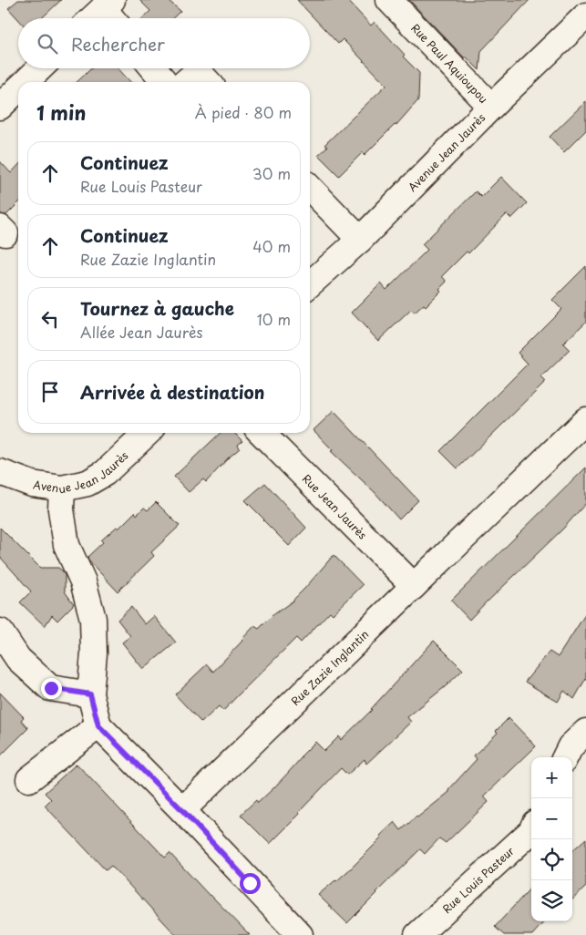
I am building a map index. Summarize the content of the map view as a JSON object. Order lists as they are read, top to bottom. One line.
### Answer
{"streets":{"street":["Rue Paul Aquioupou","Avenue Jean Jaurès","Rue Jean Jaurès","Rue Zazie Inglantin","Rue Louis Pasteur"]},"crossings":[["Rue Paul Aquioupou","Avenue Jean Jaurès"],["Rue Jean Jaurès","Rue Zazie Inglantin"]],"page":{"search":"Rechercher","heading":["1 min","À pied · 80 m"],"list":[["Continuez","Rue Louis Pasteur","30 m"],["Continuez","Rue Zazie Inglantin","40 m"],["Tournez à gauche","Allée Jean Jaurès","10 m"],"Arrivée à destination"],"map_buttons":["+","−"]}}
